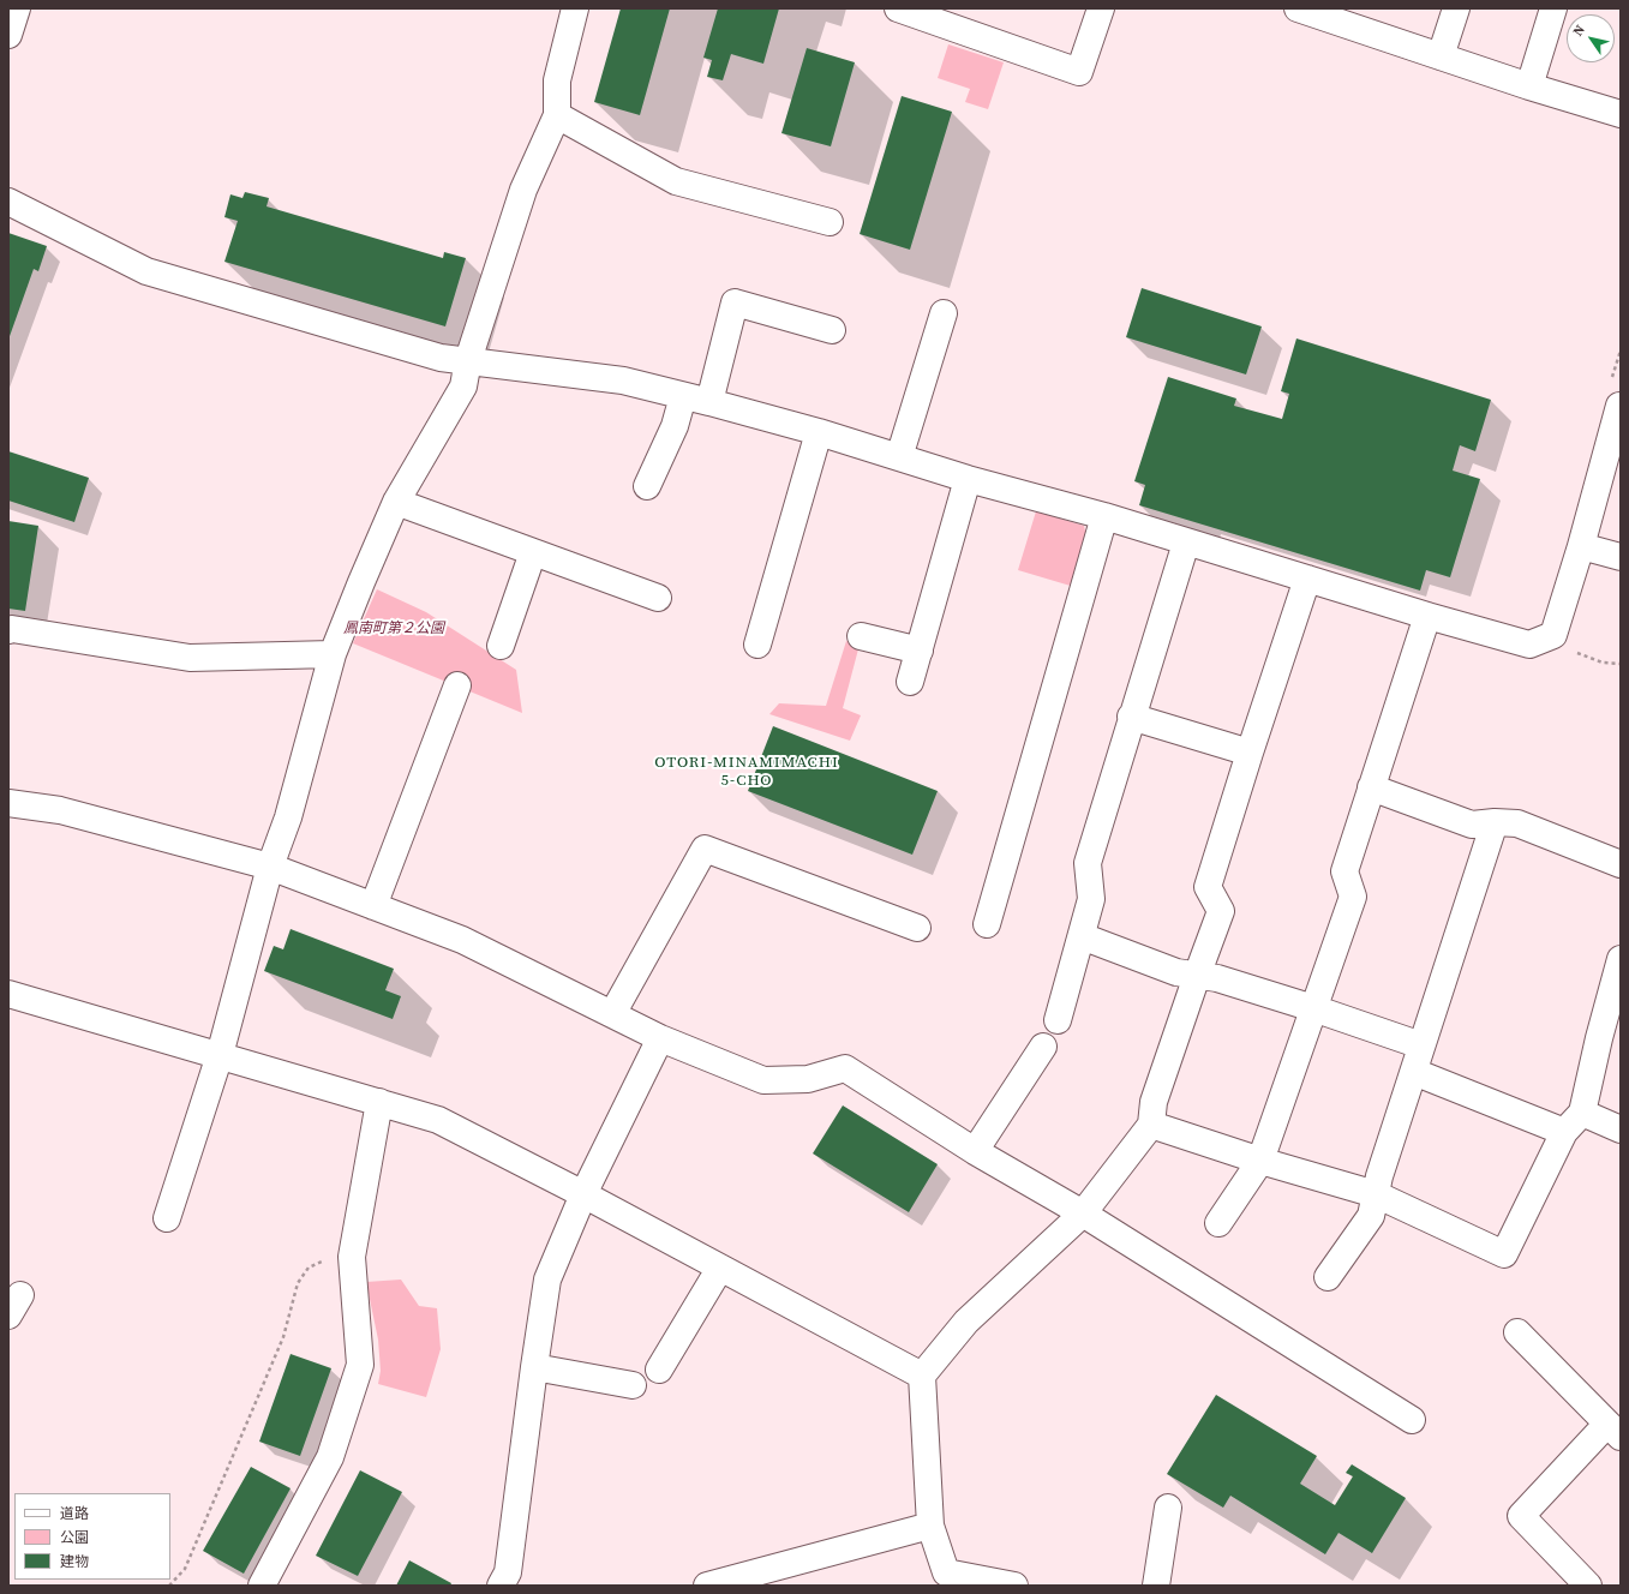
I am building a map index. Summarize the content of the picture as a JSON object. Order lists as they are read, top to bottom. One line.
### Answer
{"districts":["OTORI-MINAMIMACHI 5-CHO"],"parks":["鳳南町第２公園"],"legend":["道路","公園","建物"],"north":"top left"}
